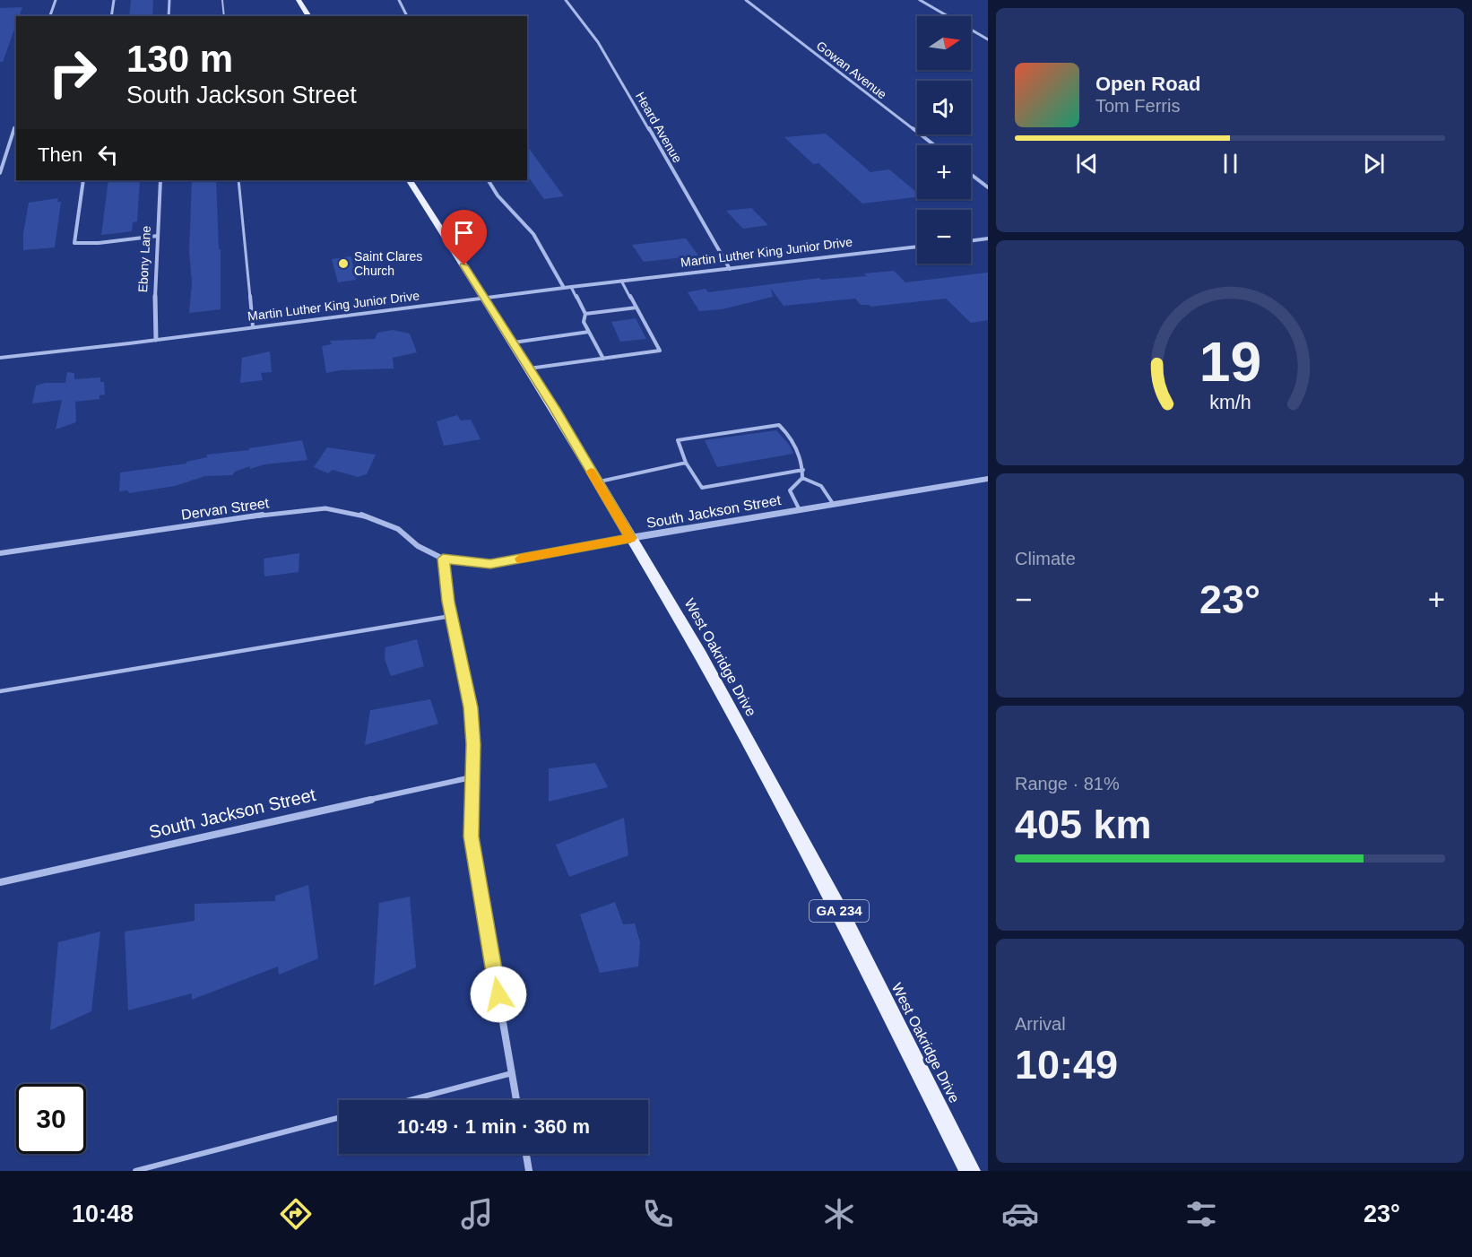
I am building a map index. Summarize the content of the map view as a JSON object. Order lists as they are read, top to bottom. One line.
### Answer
{"streets":{"main road":["West Oakridge Drive","GA 234"],"street":["Gowan Avenue","Heard Avenue","Martin Luther King Junior Drive","Ebony Lane","Dervan Street","South Jackson Street"]},"crossings":[["Heard Avenue","Martin Luther King Junior Drive"],["Martin Luther King Junior Drive","Ebony Lane"],["Martin Luther King Junior Drive","West Oakridge Drive"],["Dervan Street","South Jackson Street"],["South Jackson Street","West Oakridge Drive"]],"places":["Saint Clares Church"],"north":"right","page":{"map_buttons":["+","−"],"turn":["130 m","South Jackson Street"],"song":["Open Road","Tom Ferris"],"then":"Then","tile":["Climate",["Range · 81%","405 km"],["Arrival","10:49"]],"heat":["−","23°","+"],"limit":"30","trip":"10:49 · 1 min · 360 m","tabs":["10:48","23°"],"gauge":["19","km/h"]}}
